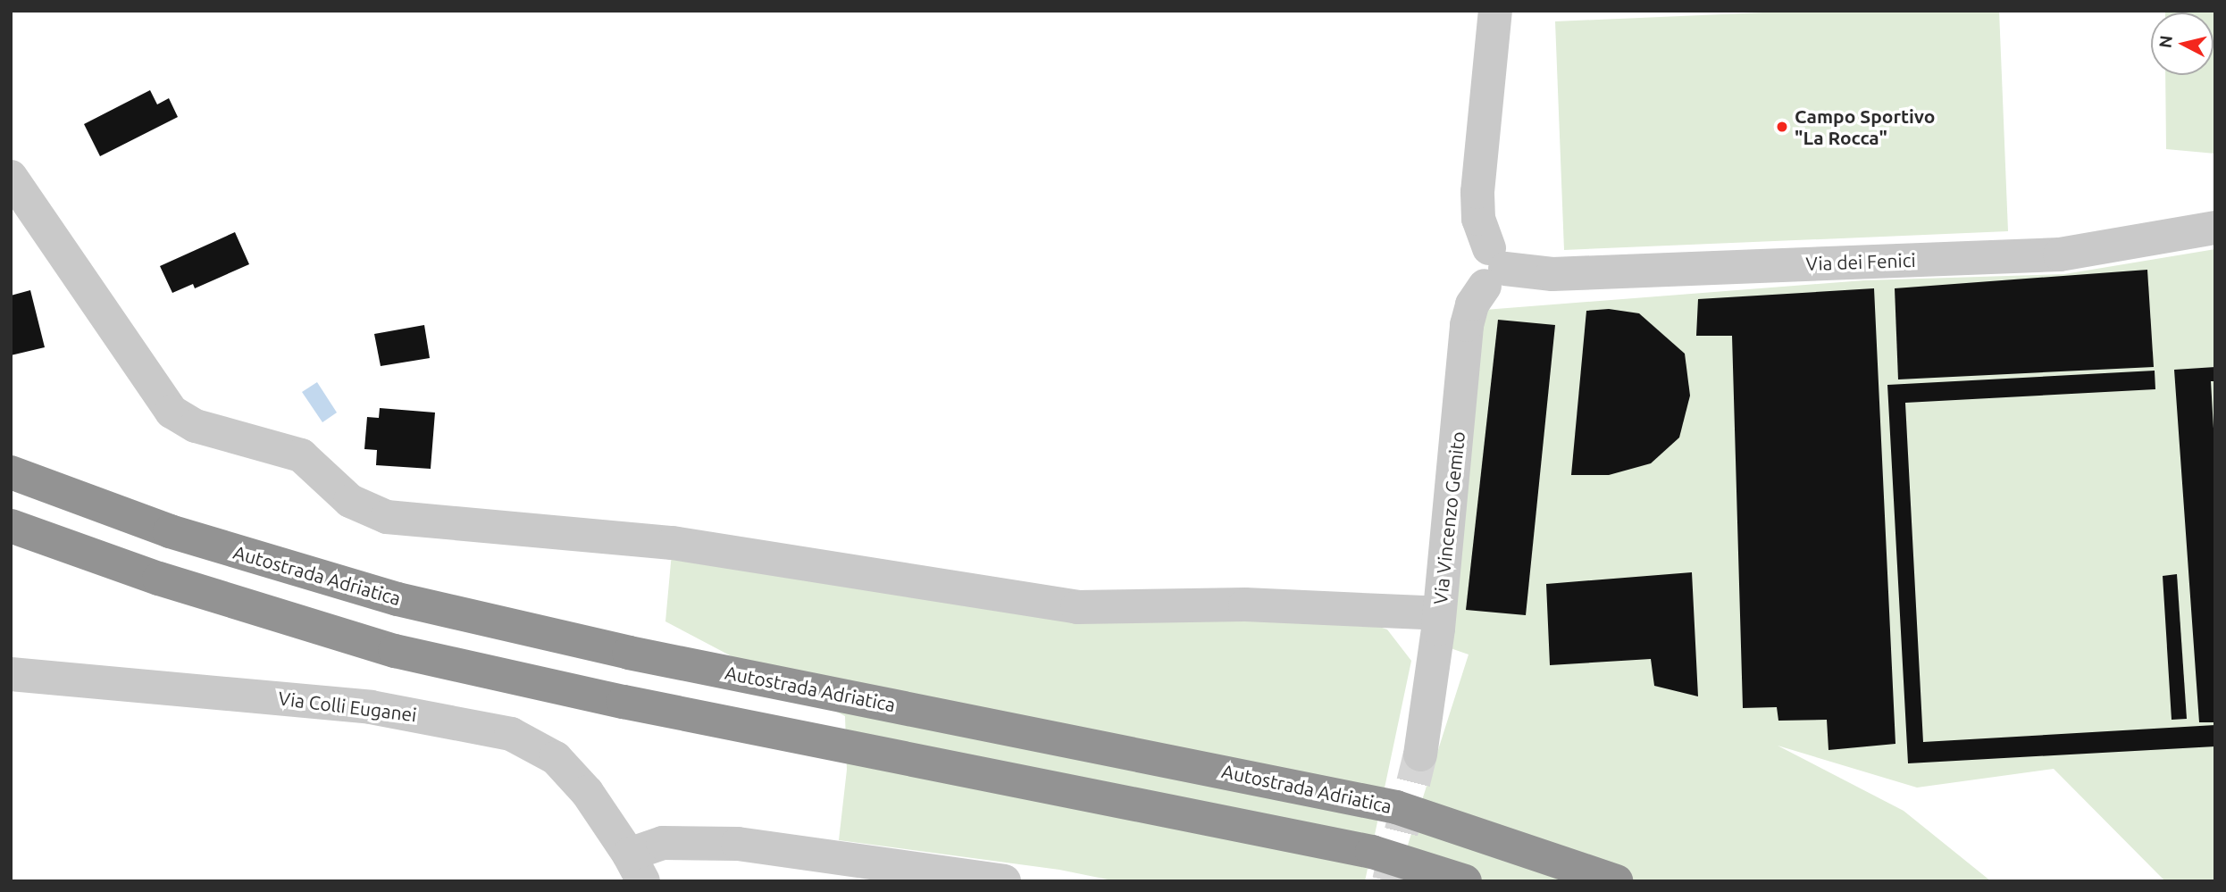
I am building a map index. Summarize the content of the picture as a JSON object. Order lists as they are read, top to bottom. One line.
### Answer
{"streets":{"highway":["Autostrada Adriatica"],"street":["Via dei Fenici","Via Vincenzo Gemito","Via Colli Euganei"]},"crossings":[["Via dei Fenici","Via Vincenzo Gemito"]],"places":["Campo Sportivo \"La Rocca\""],"north":"left"}
